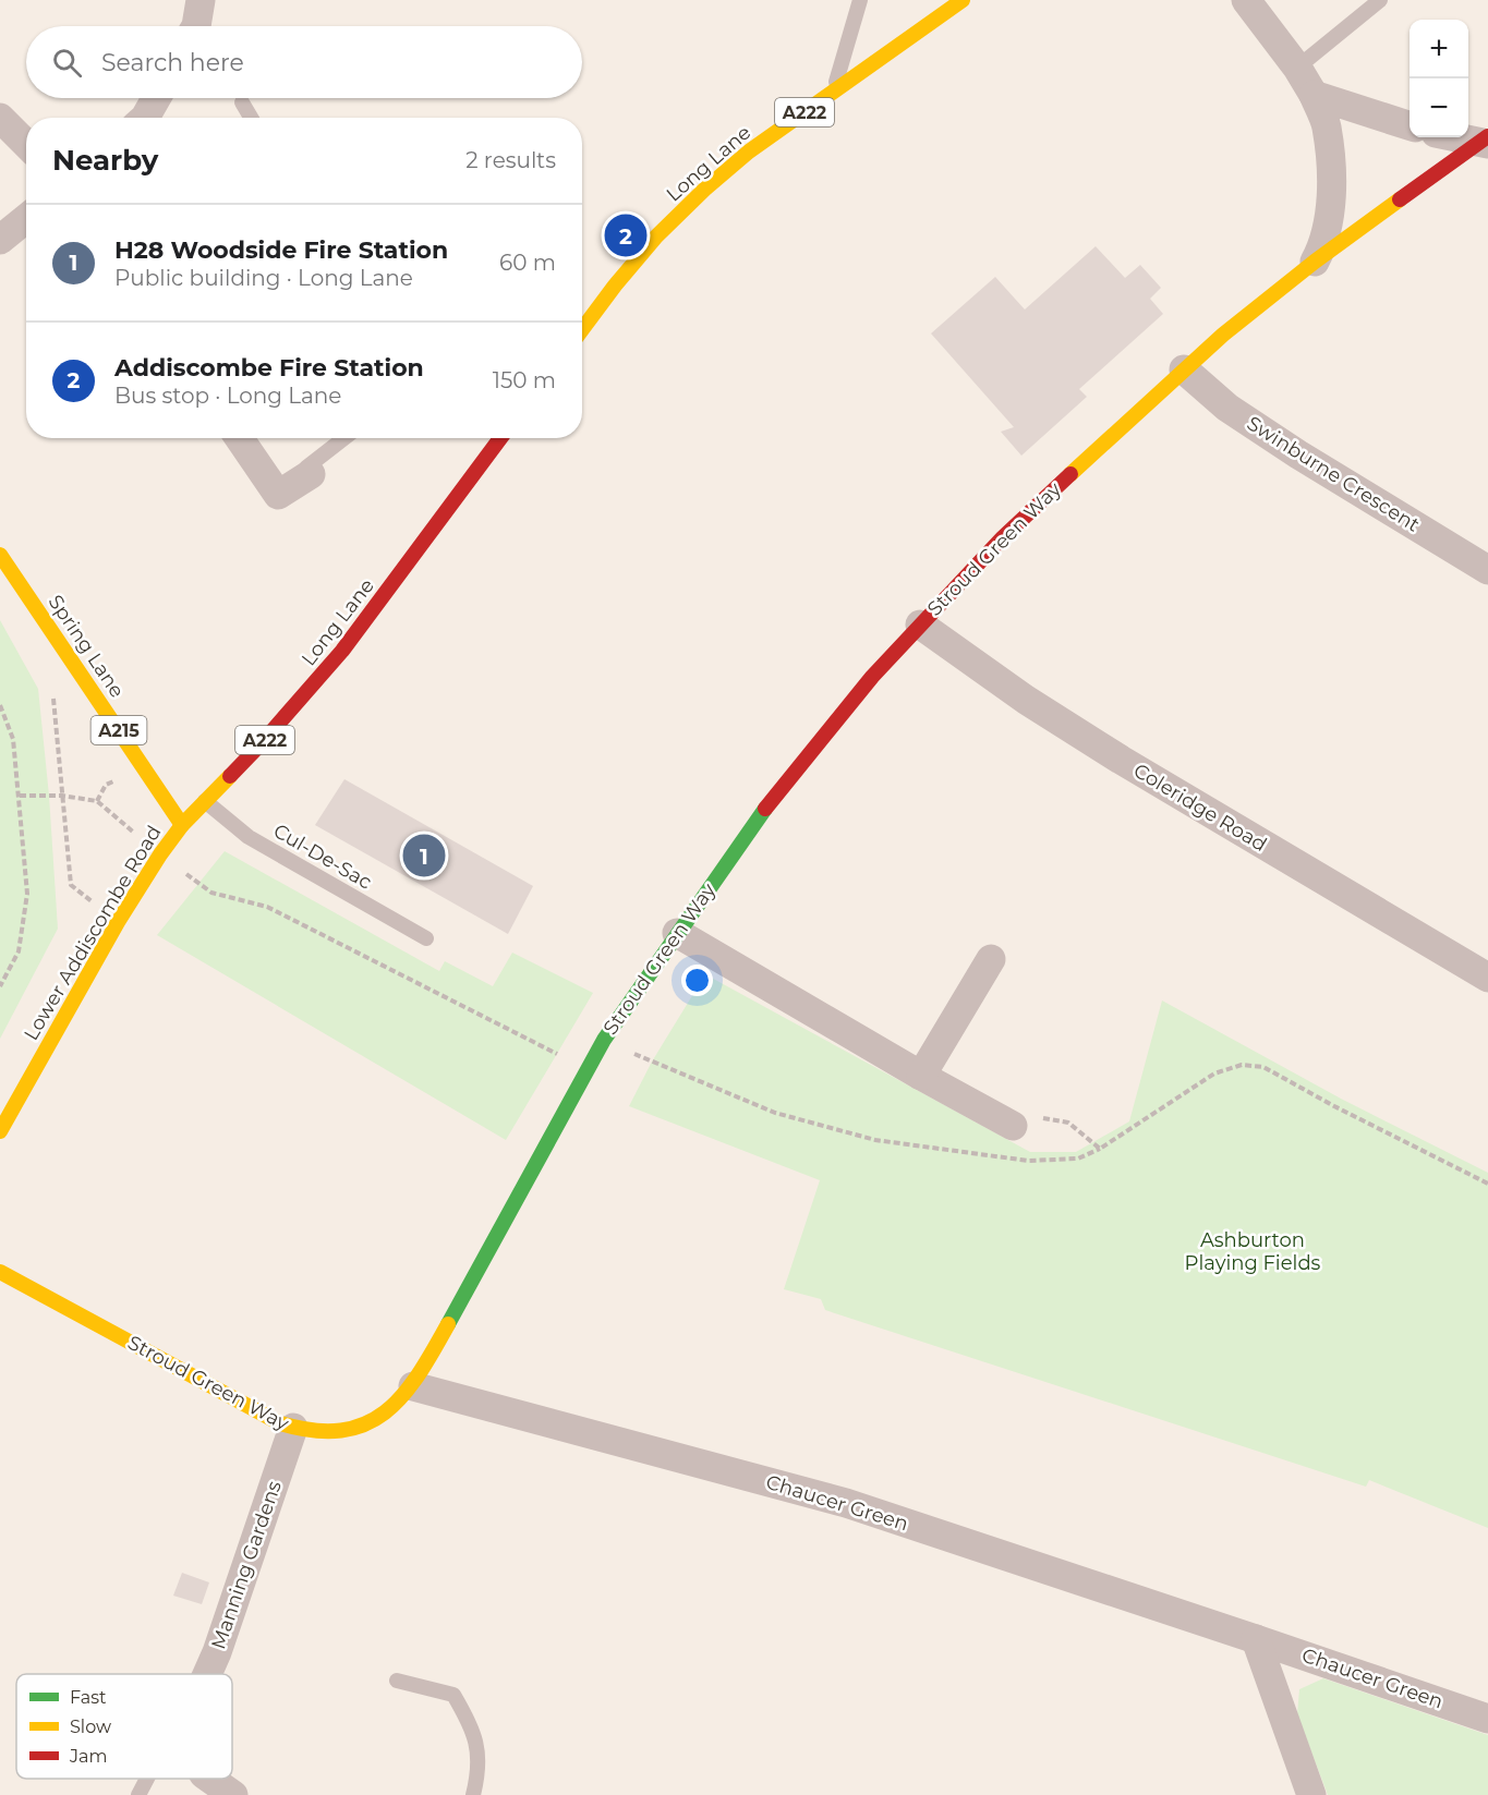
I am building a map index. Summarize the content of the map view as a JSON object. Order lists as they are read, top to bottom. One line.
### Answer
{"streets":{"street":["A222","Long Lane","Swinburne Crescent","Stroud Green Way","Spring Lane","A215","Coleridge Road","Lower Addiscombe Road","Chaucer Green","Manning Gardens"],"lane":["Cul-De-Sac"]},"crossings":[["Long Lane","Spring Lane"],["Long Lane","Cul-De-Sac"],["Long Lane","Lower Addiscombe Road"],["Swinburne Crescent","Stroud Green Way"],["Stroud Green Way","Coleridge Road"],["Stroud Green Way","Chaucer Green"],["Stroud Green Way","Manning Gardens"],["Spring Lane","Lower Addiscombe Road"]],"parks":["Ashburton Playing Fields"],"legend":["Fast","Slow","Jam"],"page":{"map_buttons":["+","−"],"search":"Search here","heading":["Nearby","2 results"],"list":[{"mark":"1","name":"H28 Woodside Fire Station","note":"Public building · Long Lane","value":"60 m"},{"mark":"2","name":"Addiscombe Fire Station","note":"Bus stop · Long Lane","value":"150 m"}],"pins":["2","1"]}}
